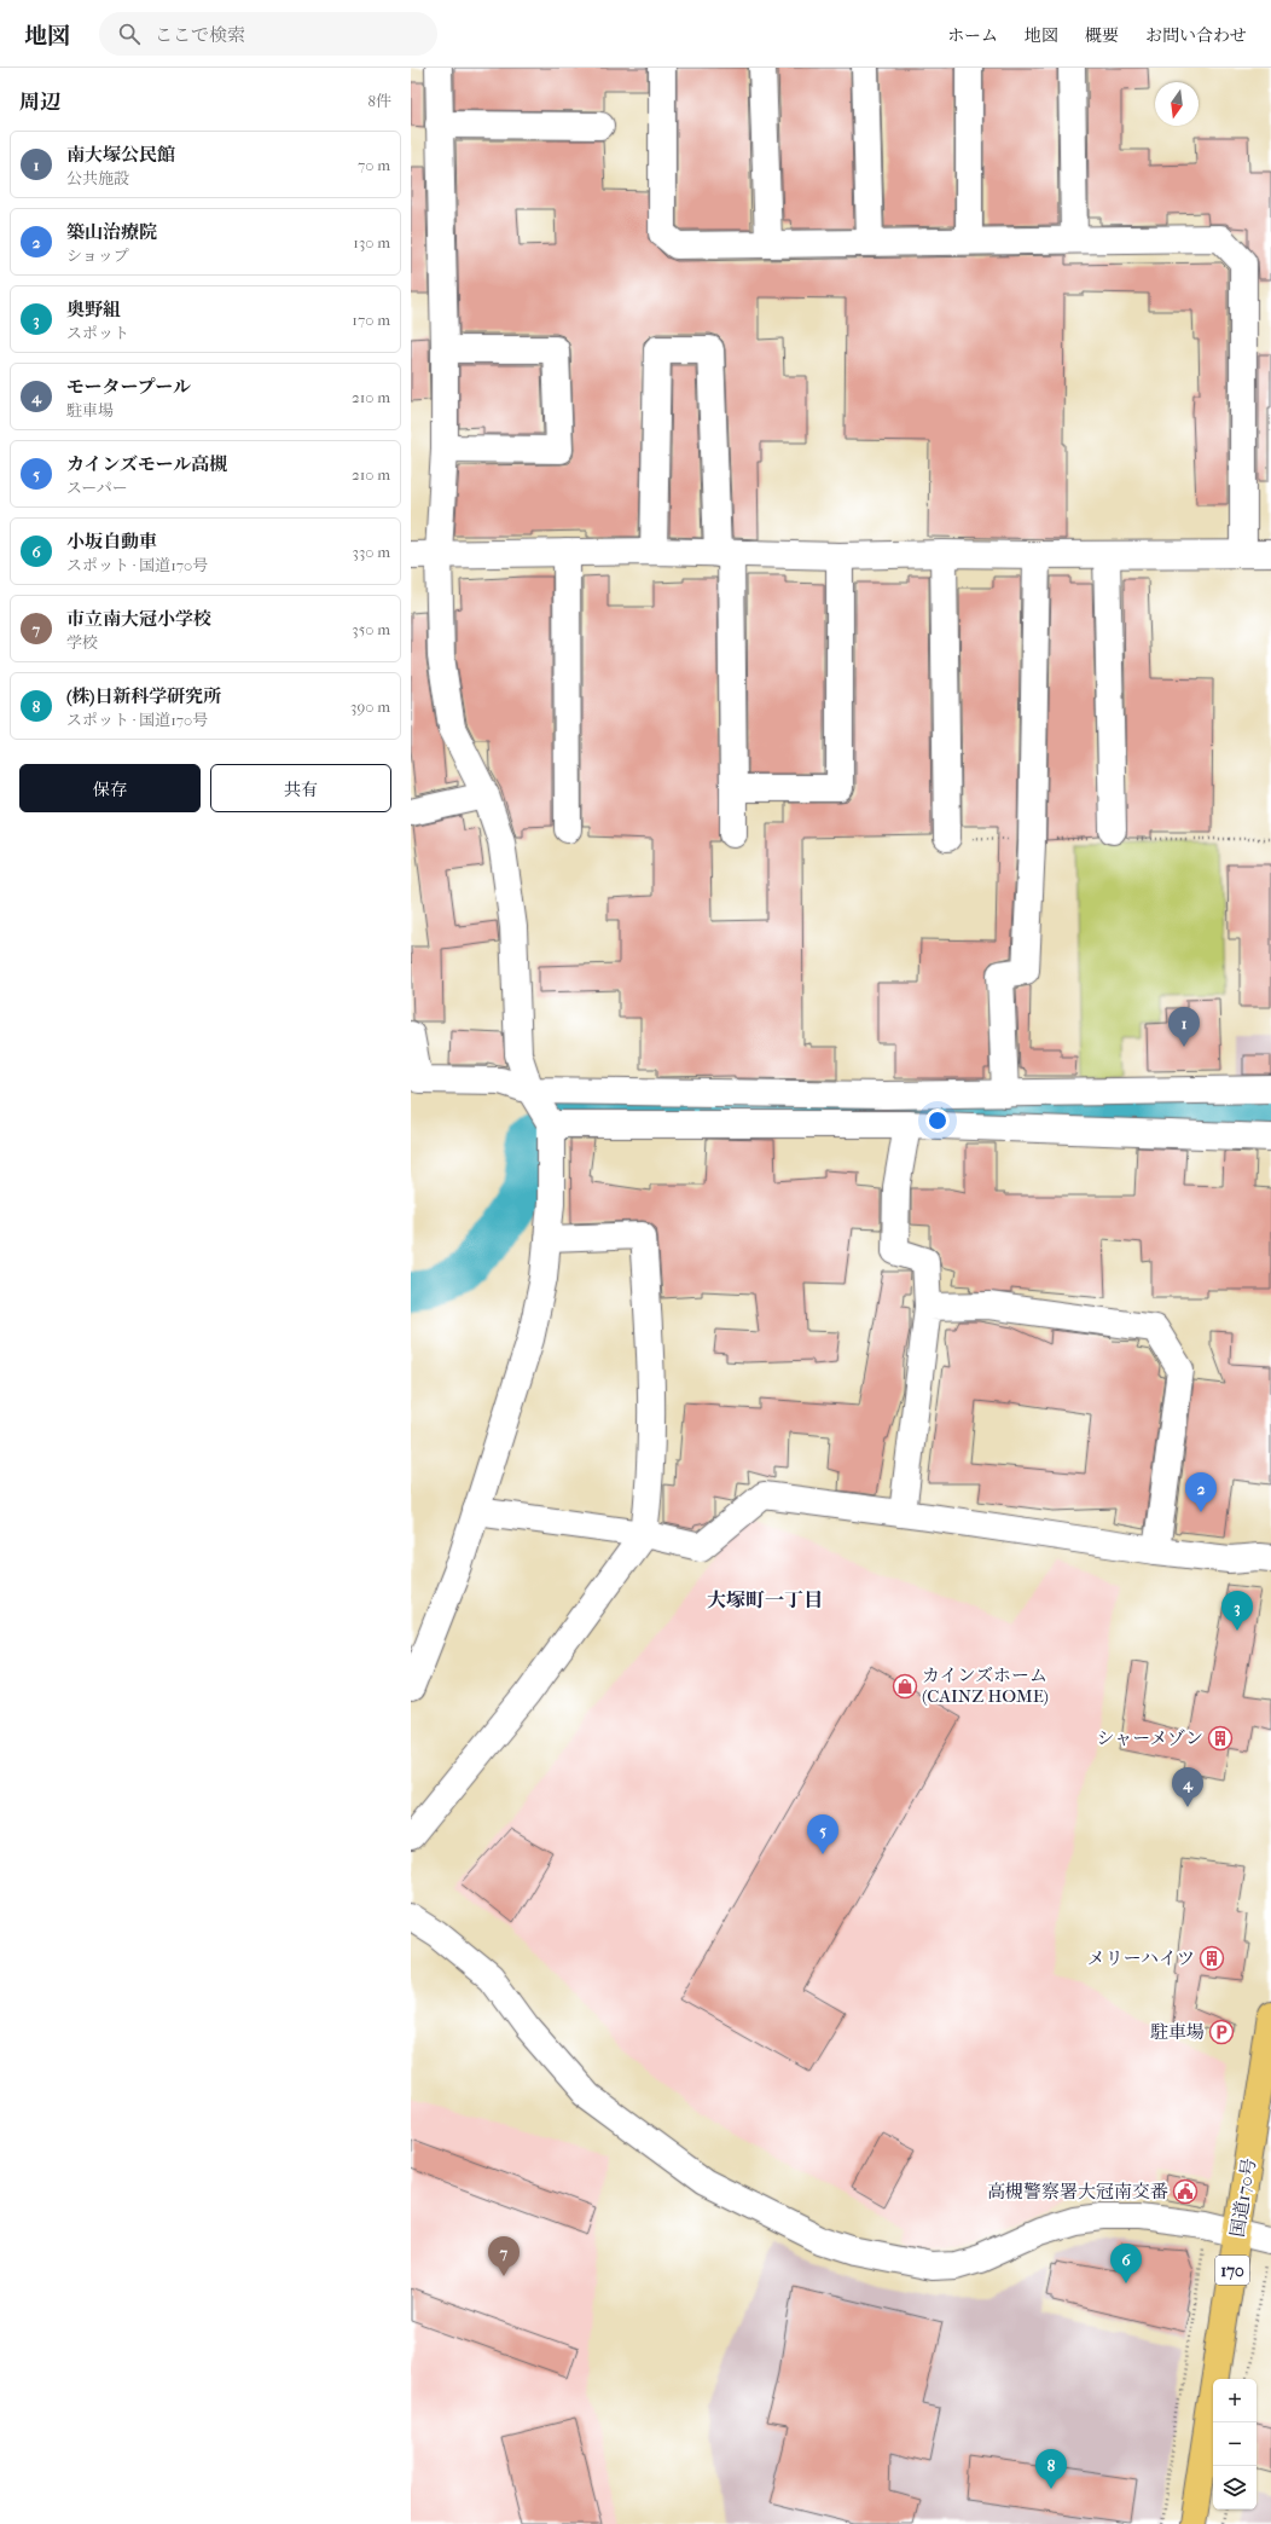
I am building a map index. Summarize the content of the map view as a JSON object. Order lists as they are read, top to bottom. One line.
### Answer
{"streets":{"highway":["国道170号","170"]},"districts":["大塚町一丁目"],"places":{"shop":["カインズホーム (CAINZ HOME)"],"building":["シャーメゾン","メリーハイツ"],"parking":["駐車場"],"public building":["高槻警察署大冠南交番"]},"north":"bottom","page":{"header":"地図","search":"ここで検索","nav":["ホーム","地図","概要","お問い合わせ"],"heading":["周辺","8件"],"list":[{"mark":"1","name":"南大塚公民館","note":"公共施設","value":"70 m"},{"mark":"2","name":"築山治療院","note":"ショップ","value":"130 m"},{"mark":"3","name":"奥野組","note":"スポット","value":"170 m"},{"mark":"4","name":"モータープール","note":"駐車場","value":"210 m"},{"mark":"5","name":"カインズモール高槻","note":"スーパー","value":"210 m"},{"mark":"6","name":"小坂自動車","note":"スポット · 国道170号","value":"330 m"},{"mark":"7","name":"市立南大冠小学校","note":"学校","value":"350 m"},{"mark":"8","name":"(株)日新科学研究所","note":"スポット · 国道170号","value":"390 m"}],"buttons":["保存","共有"],"pins":["1","2","3","4","5","7","6","8"],"map_buttons":["+","−"]}}
